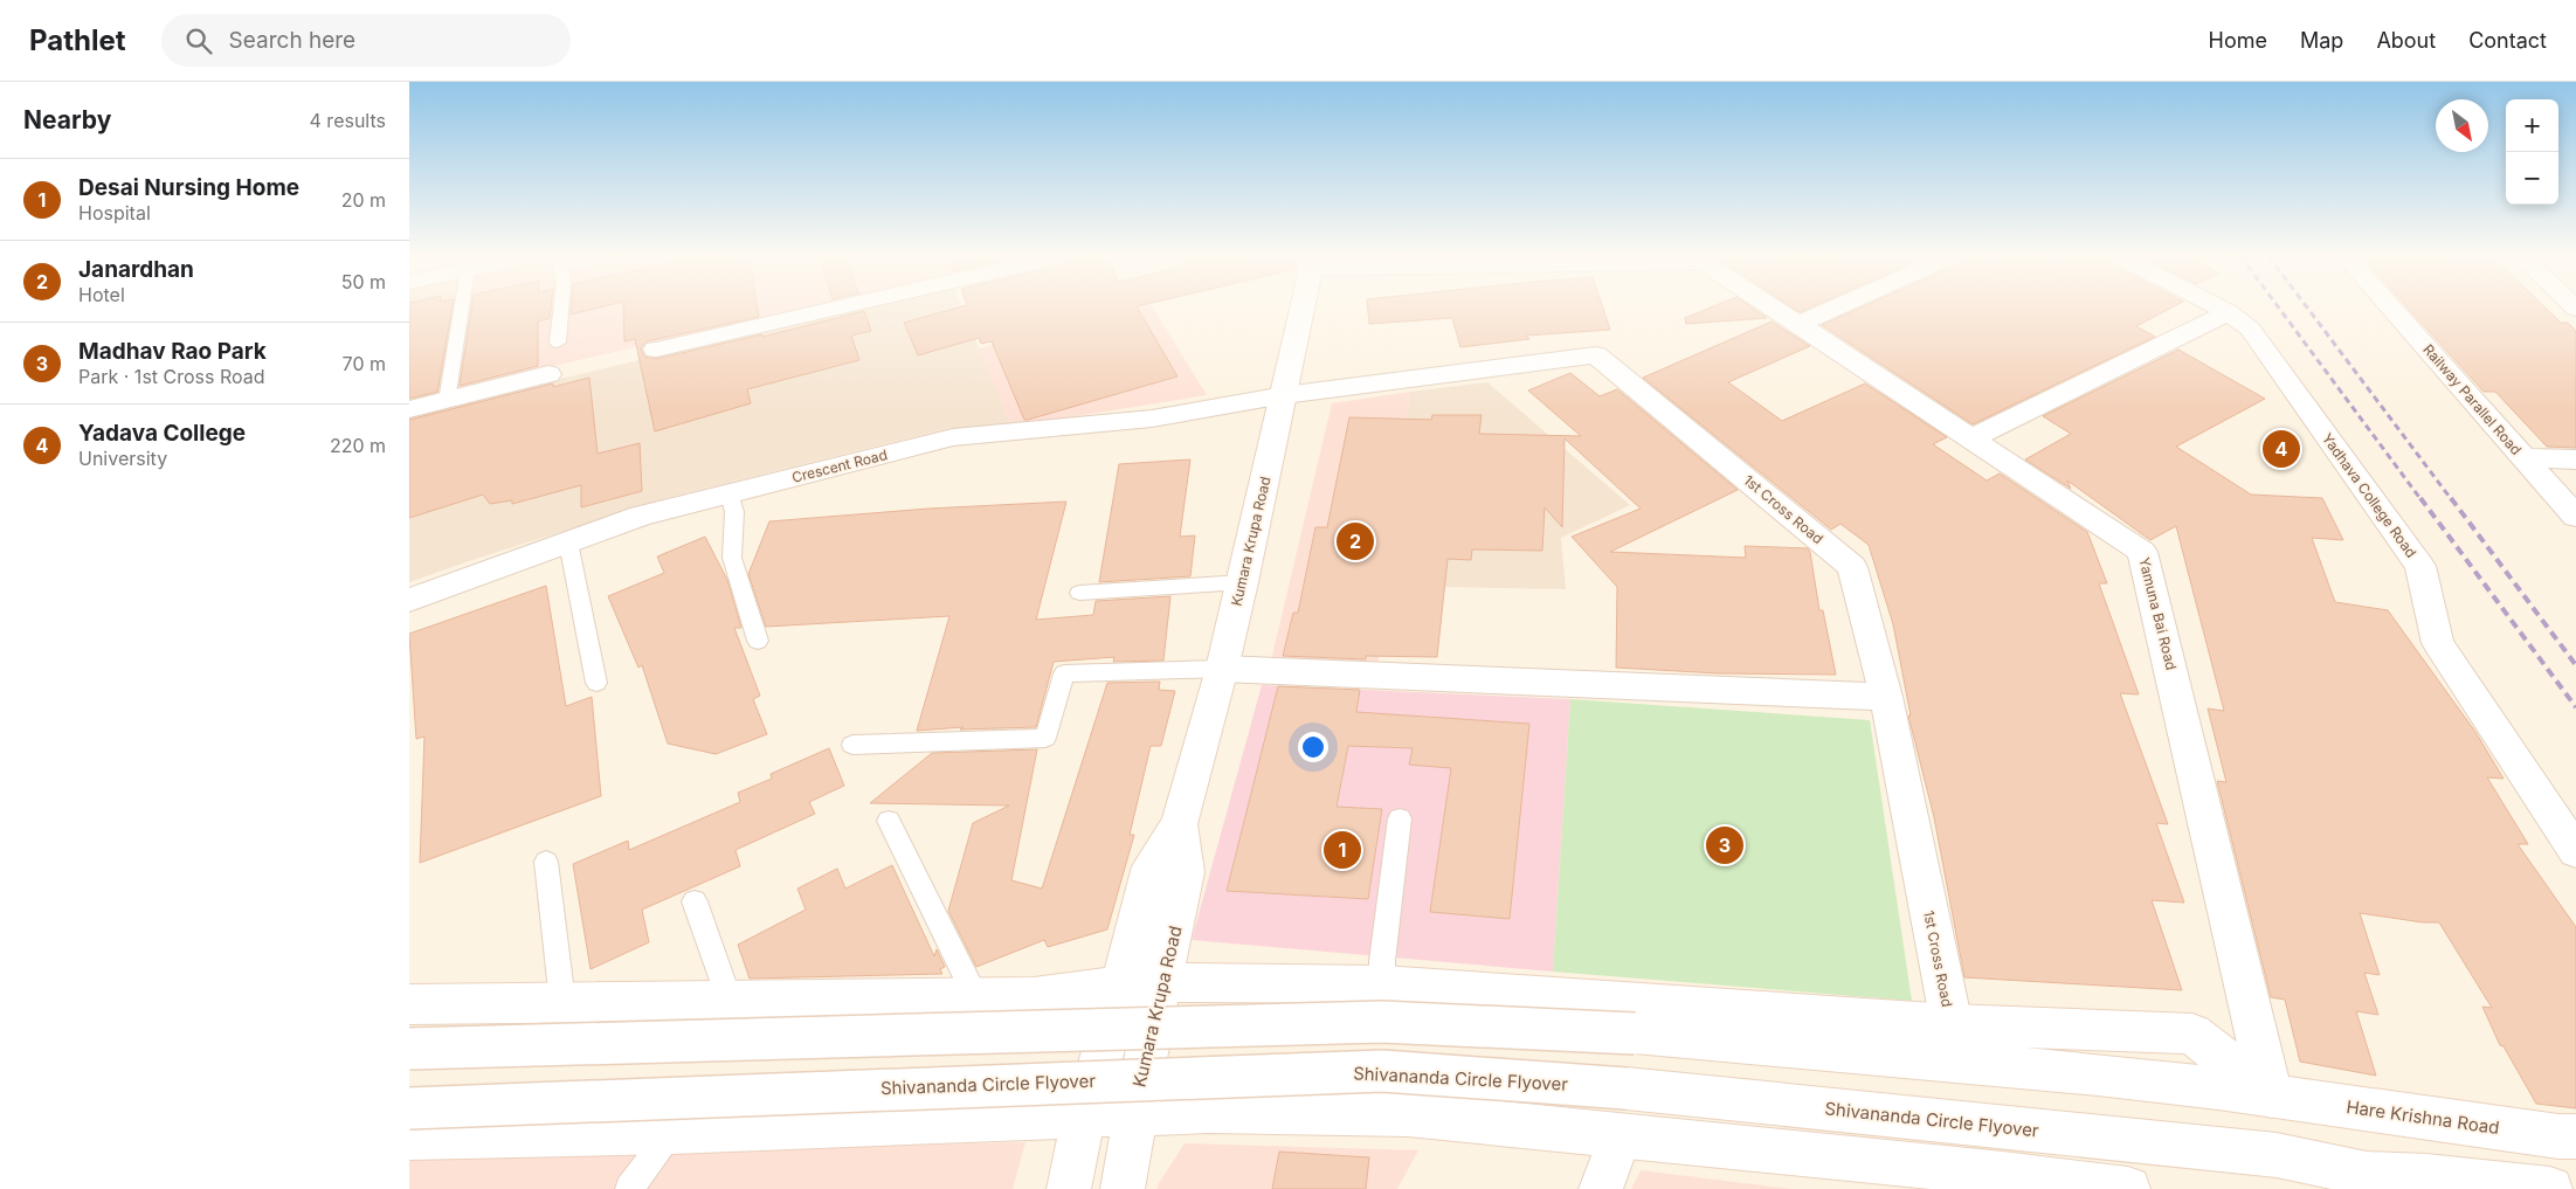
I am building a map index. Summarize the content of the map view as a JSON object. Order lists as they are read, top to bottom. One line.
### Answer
{"streets":{"street":["Railway Parallel Road","Crescent Road","Yadhava College Road","1st Cross Road","Kumara Krupa Road","Yamuna Bai Road","Shivananda Circle Flyover","Hare Krishna Road"]},"crossings":[["Crescent Road","1st Cross Road"],["Crescent Road","Kumara Krupa Road"],["1st Cross Road","Kumara Krupa Road"],["Yamuna Bai Road","Hare Krishna Road"]],"north":"bottom right","page":{"header":"Pathlet","search":"Search here","nav":["Home","Map","About","Contact"],"heading":["Nearby","4 results"],"map_buttons":["+","−"],"list":[{"mark":"1","name":"Desai Nursing Home","note":"Hospital","value":"20 m"},{"mark":"2","name":"Janardhan","note":"Hotel","value":"50 m"},{"mark":"3","name":"Madhav Rao Park","note":"Park · 1st Cross Road","value":"70 m"},{"mark":"4","name":"Yadava College","note":"University","value":"220 m"}],"pins":["4","2","3","1"]}}
